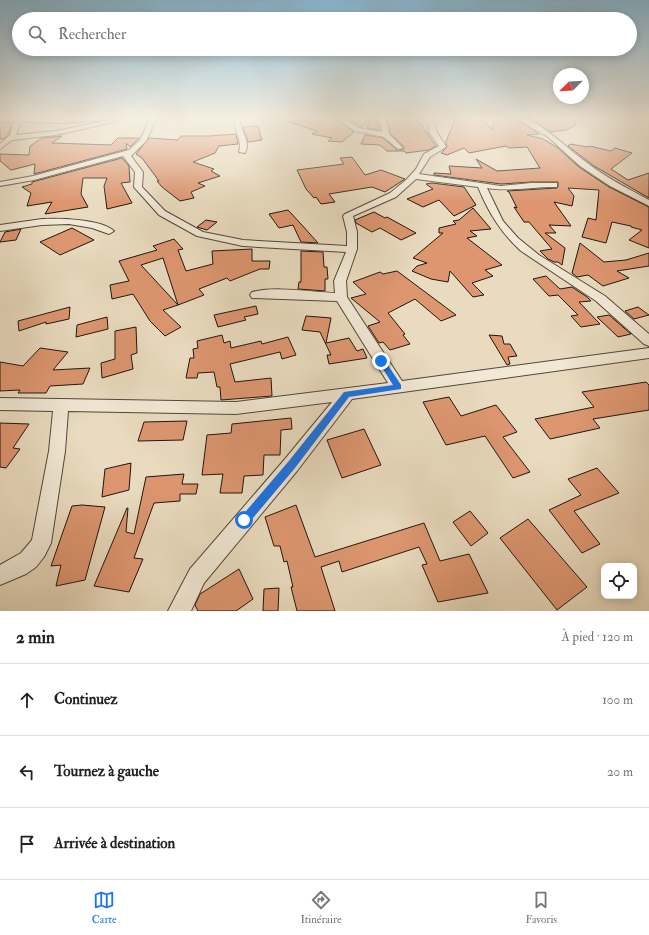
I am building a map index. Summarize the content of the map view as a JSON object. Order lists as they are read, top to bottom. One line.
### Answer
{"north":"bottom left","page":{"search":"Rechercher","heading":["2 min","À pied · 120 m"],"list":[["Continuez","100 m"],["Tournez à gauche","20 m"],"Arrivée à destination"],"nav":["Carte","Itinéraire","Favoris"]}}
